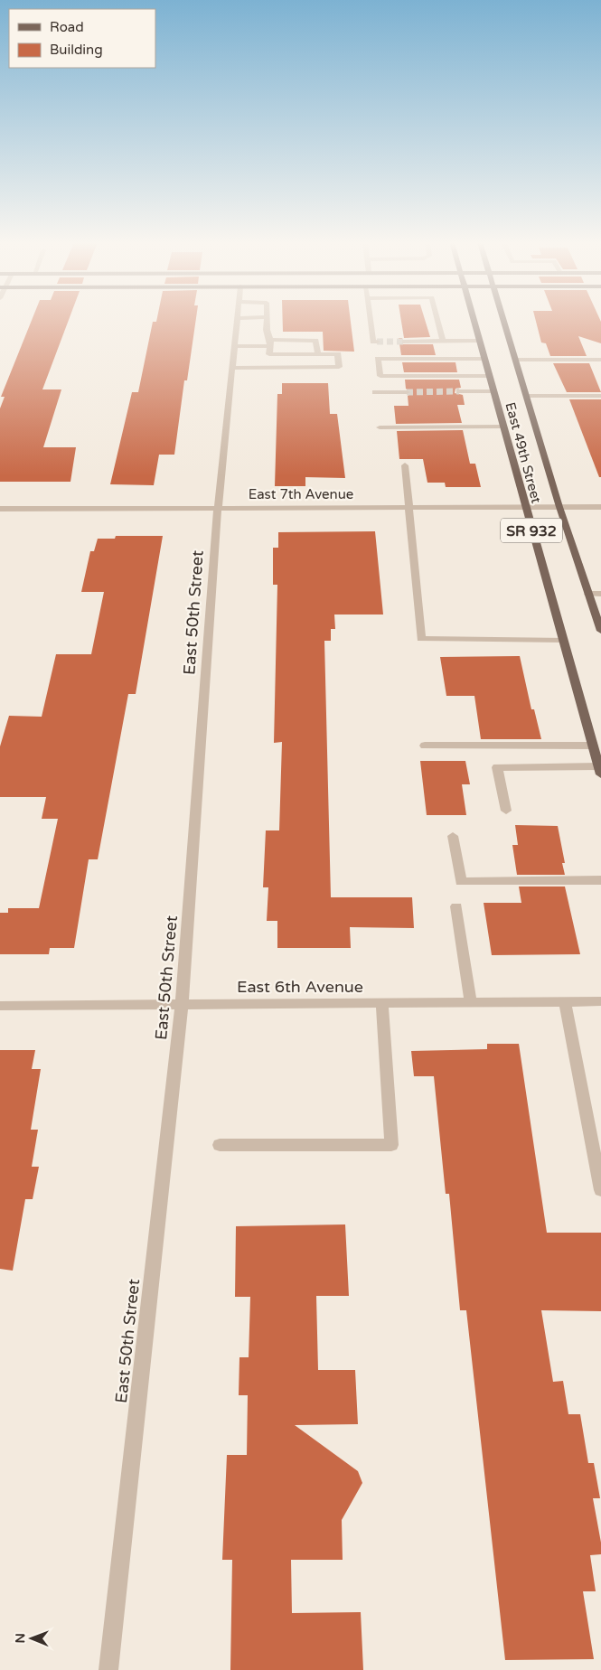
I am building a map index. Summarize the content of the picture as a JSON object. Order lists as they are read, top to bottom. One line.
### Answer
{"streets":{"main road":["East 49th Street","SR 932"],"street":["East 7th Avenue","East 50th Street","East 6th Avenue"]},"crossings":[["East 49th Street","East 7th Avenue"],["East 7th Avenue","East 50th Street"],["East 50th Street","East 6th Avenue"]],"legend":["Road","Building"],"north":"left"}
